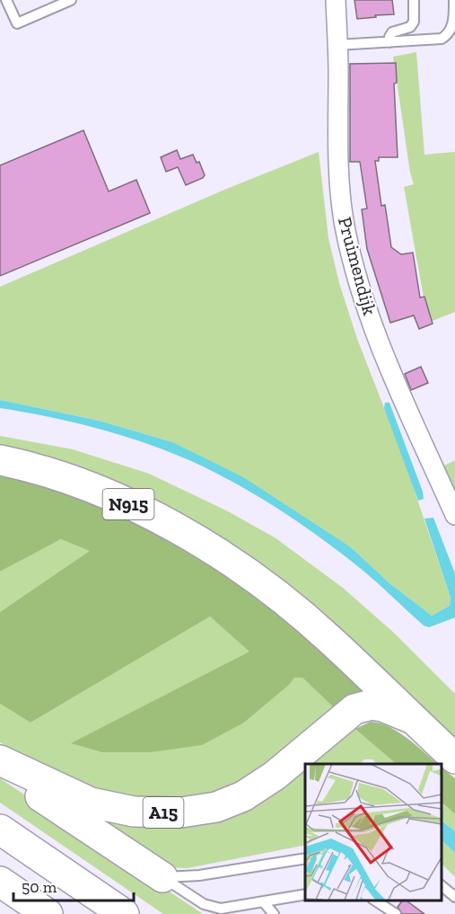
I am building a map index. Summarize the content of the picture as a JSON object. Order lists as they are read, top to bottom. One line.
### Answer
{"streets":{"main road":["N915","A15"],"street":["Pruimendijk"]},"crossings":[["N915","A15"]],"scale_bar":"50 m"}
